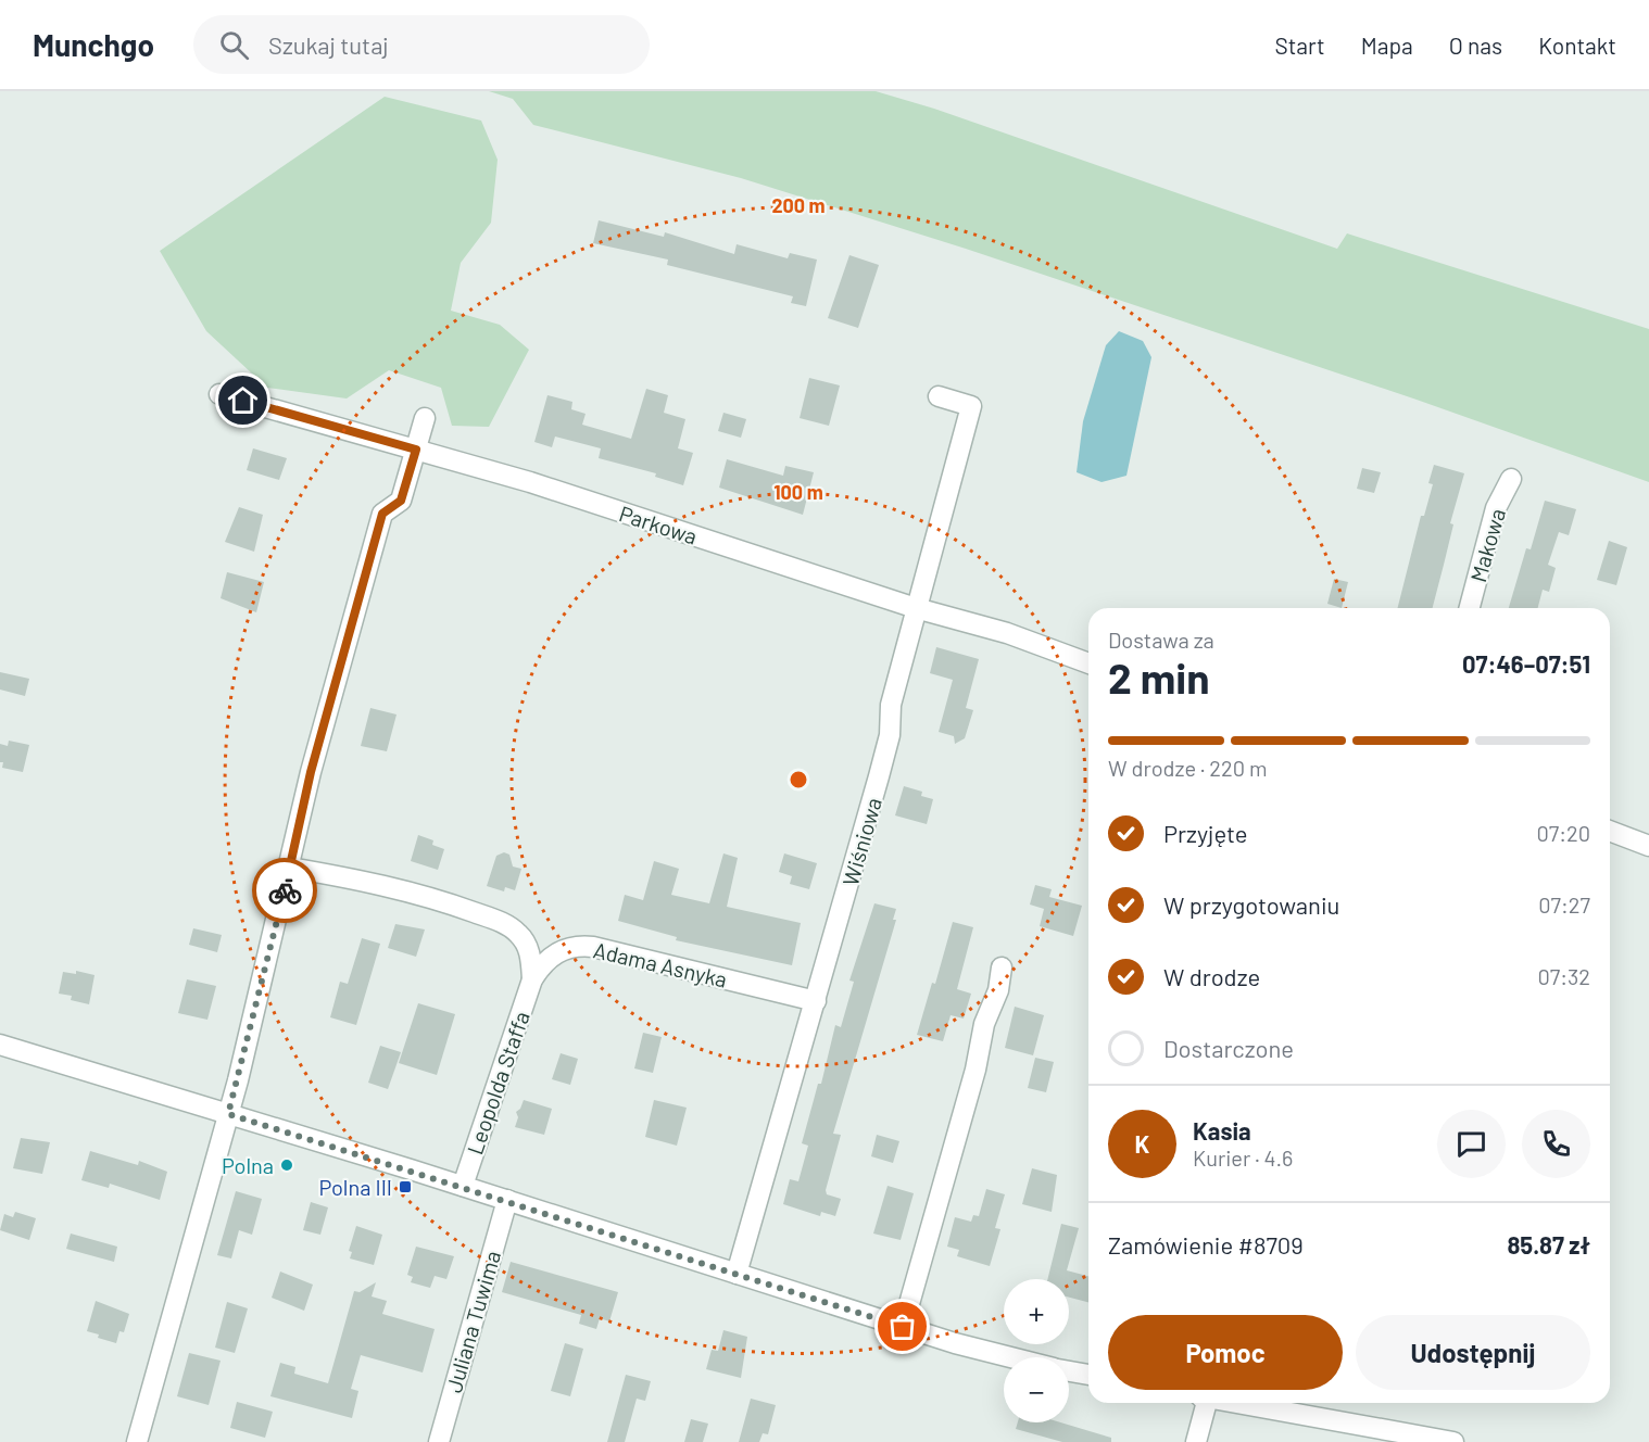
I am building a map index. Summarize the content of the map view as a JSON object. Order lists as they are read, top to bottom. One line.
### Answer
{"streets":{"street":["Parkowa","Makowa","Wiśniowa","Adama Asnyka","Leopolda Staffa","Juliana Tuwima"]},"crossings":[["Parkowa","Wiśniowa"],["Wiśniowa","Adama Asnyka"],["Adama Asnyka","Leopolda Staffa"]],"places":{"other":["Polna"],"transit":["Polna III"]},"page":{"header":"Munchgo","search":"Szukaj tutaj","nav":["Start","Mapa","O nas","Kontakt"],"heading":["2 min","Dostawa za","07:46–07:51"],"panel":["Kasia","Kurier · 4.6","Zamówienie #8709","85.87 zł"],"bar":"W drodze · 220 m","list":[["Przyjęte","07:20"],["W przygotowaniu","07:27"],["W drodze","07:32"],"Dostarczone"],"round":"K","map_buttons":["+","−"],"buttons":["Pomoc","Udostępnij"]},"rings":["200 m","100 m"]}
